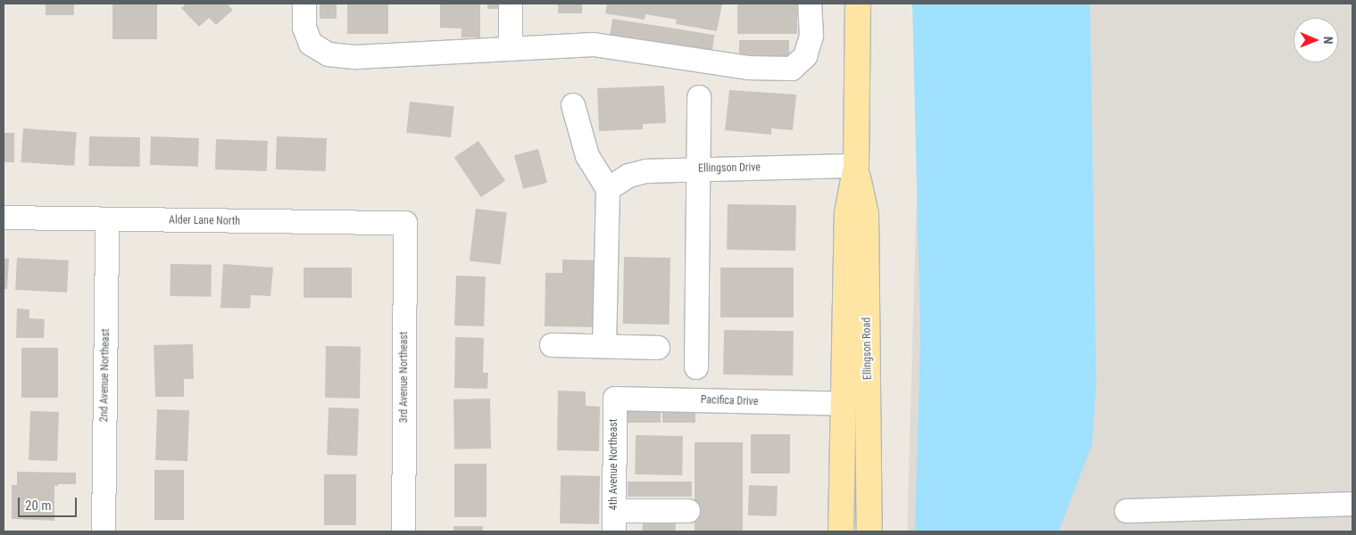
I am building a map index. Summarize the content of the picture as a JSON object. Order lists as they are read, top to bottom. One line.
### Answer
{"streets":{"main road":["Ellingson Road"],"street":["Ellingson Drive","Alder Lane North","2nd Avenue Northeast","3rd Avenue Northeast","Pacifica Drive","4th Avenue Northeast"]},"crossings":[["Ellingson Drive","Ellingson Road"],["Alder Lane North","2nd Avenue Northeast"],["Alder Lane North","3rd Avenue Northeast"],["Ellingson Road","Pacifica Drive"],["Pacifica Drive","4th Avenue Northeast"]],"scale_bar":"20 m","north":"right"}
